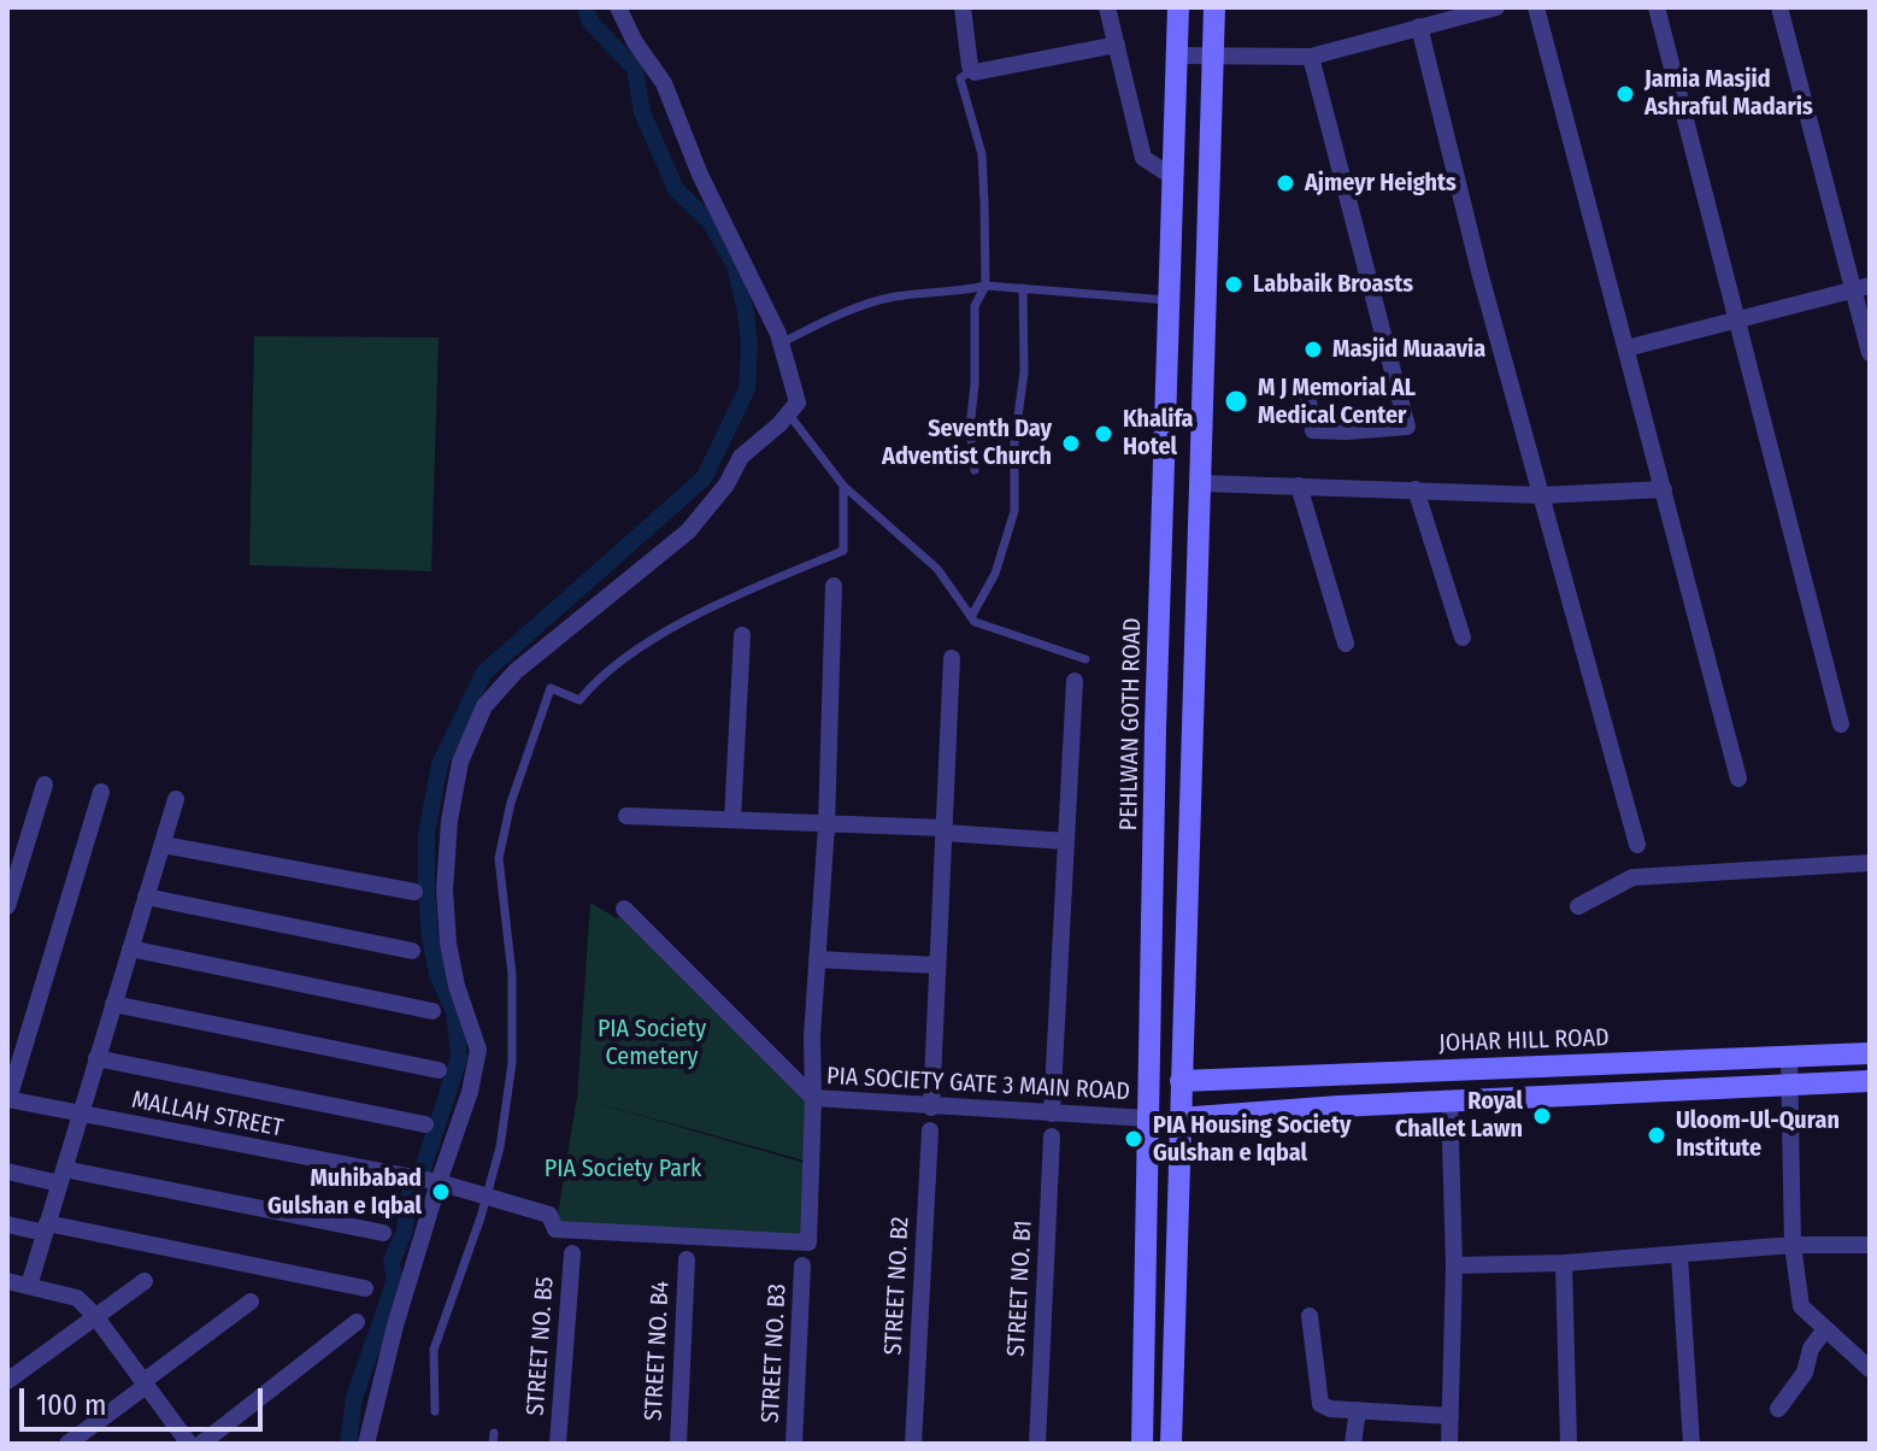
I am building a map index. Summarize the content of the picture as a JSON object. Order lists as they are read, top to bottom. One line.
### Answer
{"streets":{"main road":["PEHLWAN GOTH ROAD","JOHAR HILL ROAD"],"street":["PIA SOCIETY GATE 3 MAIN ROAD","MALLAH STREET","STREET NO. B2","STREET NO. B1","STREET NO. B5","STREET NO. B4","STREET NO. B3"]},"crossings":[["PEHLWAN GOTH ROAD","PIA SOCIETY GATE 3 MAIN ROAD"],["PIA SOCIETY GATE 3 MAIN ROAD","MALLAH STREET"]],"parks":["PIA Society Cemetery","PIA Society Park"],"places":["Jamia Masjid Ashraful Madaris","Ajmeyr Heights","Labbaik Broasts","Masjid Muaavia","M J Memorial AL Medical Center","Khalifa Hotel","Seventh Day Adventist Church","Royal Challet Lawn","Uloom-Ul-Quran Institute","PIA Housing Society Gulshan e Iqbal","Muhibabad Gulshan e Iqbal"],"scale_bar":"100 m"}
